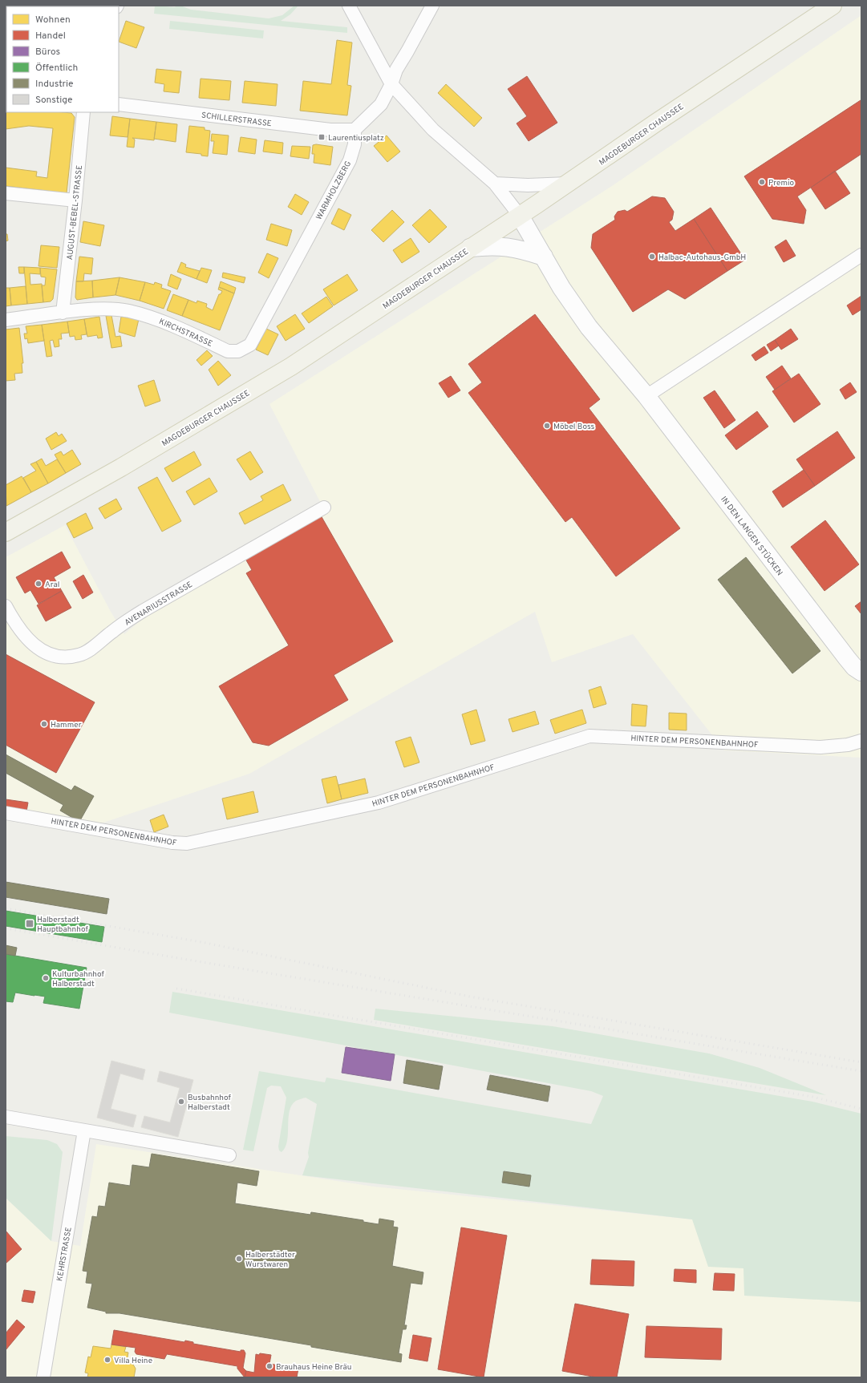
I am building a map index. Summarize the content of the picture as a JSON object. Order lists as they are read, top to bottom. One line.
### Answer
{"streets":{"main road":["MAGDEBURGER CHAUSSEE"],"street":["SCHILLERSTRASSE","WARMHOLZBERG","AUGUST-BEBEL-STRASSE","KIRCHSTRASSE","IN DEN LANGEN STÜCKEN","AVENARIUSSTRASSE","HINTER DEM PERSONENBAHNHOF","KEHRSTRASSE"]},"crossings":[["SCHILLERSTRASSE","WARMHOLZBERG"],["MAGDEBURGER CHAUSSEE","IN DEN LANGEN STÜCKEN"],["WARMHOLZBERG","KIRCHSTRASSE"],["AUGUST-BEBEL-STRASSE","KIRCHSTRASSE"]],"places":{"transit":["Laurentiusplatz","Halberstadt Hauptbahnhof"],"other":["Premio","Halbac-Autohaus-GmbH","Möbel Boss","Aral","Hammer","Kulturbahnhof Halberstadt","Busbahnhof Halberstadt","Halberstädter Wurstwaren","Villa Heine","Brauhaus Heine Bräu"]},"legend":["Wohnen","Handel","Büros","Öffentlich","Industrie","Sonstige"]}
